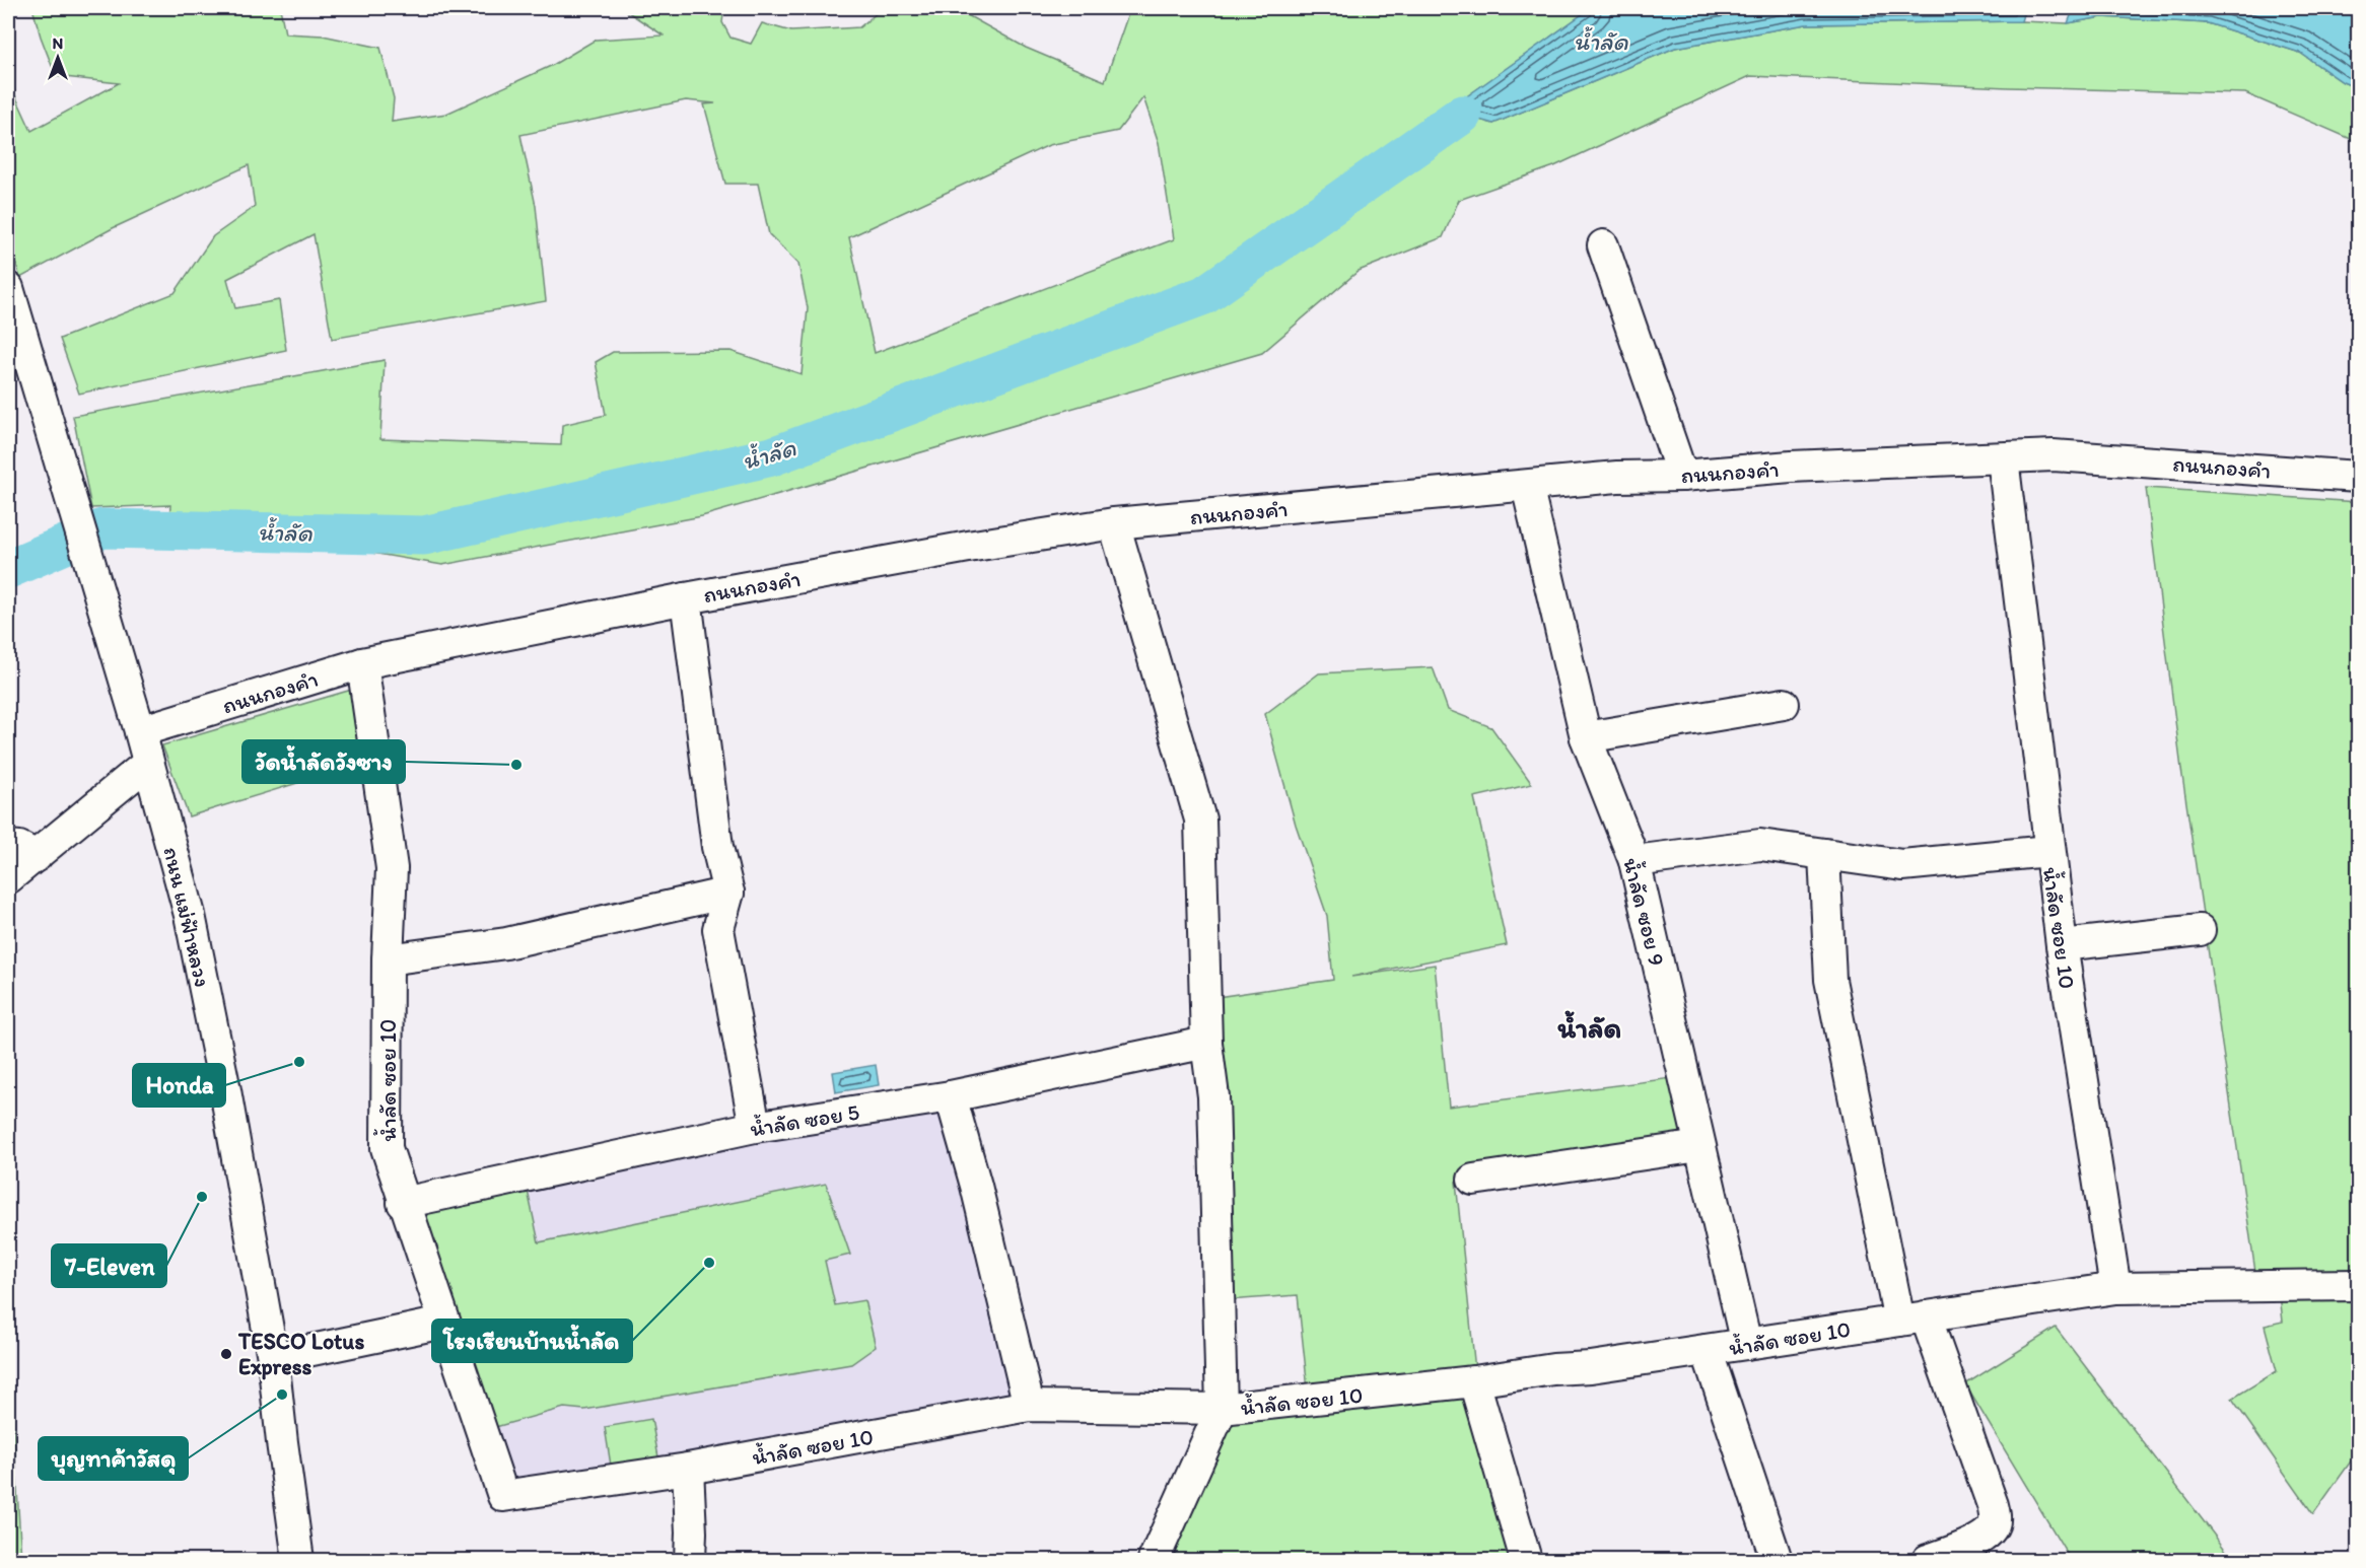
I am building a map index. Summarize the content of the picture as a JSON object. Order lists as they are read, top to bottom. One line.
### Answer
{"streets":{"street":["ถนนกองคำ","น้ำลัด ซอย 9","ถนน แม่ฟ้าหลวง","น้ำลัด ซอย 10","น้ำลัด ซอย 5"]},"crossings":[["ถนนกองคำ","น้ำลัด ซอย 9"],["ถนนกองคำ","ถนน แม่ฟ้าหลวง"],["ถนนกองคำ","น้ำลัด ซอย 10"],["น้ำลัด ซอย 9","น้ำลัด ซอย 10"],["น้ำลัด ซอย 10","น้ำลัด ซอย 5"]],"districts":["น้ำลัด"],"water":["น้ำลัด"],"places":["วัดน้ำลัดวังซาง","Honda","7-Eleven","โรงเรียนบ้านน้ำลัด","TESCO Lotus Express","บุญทาค้าวัสดุ"],"north":"top"}
